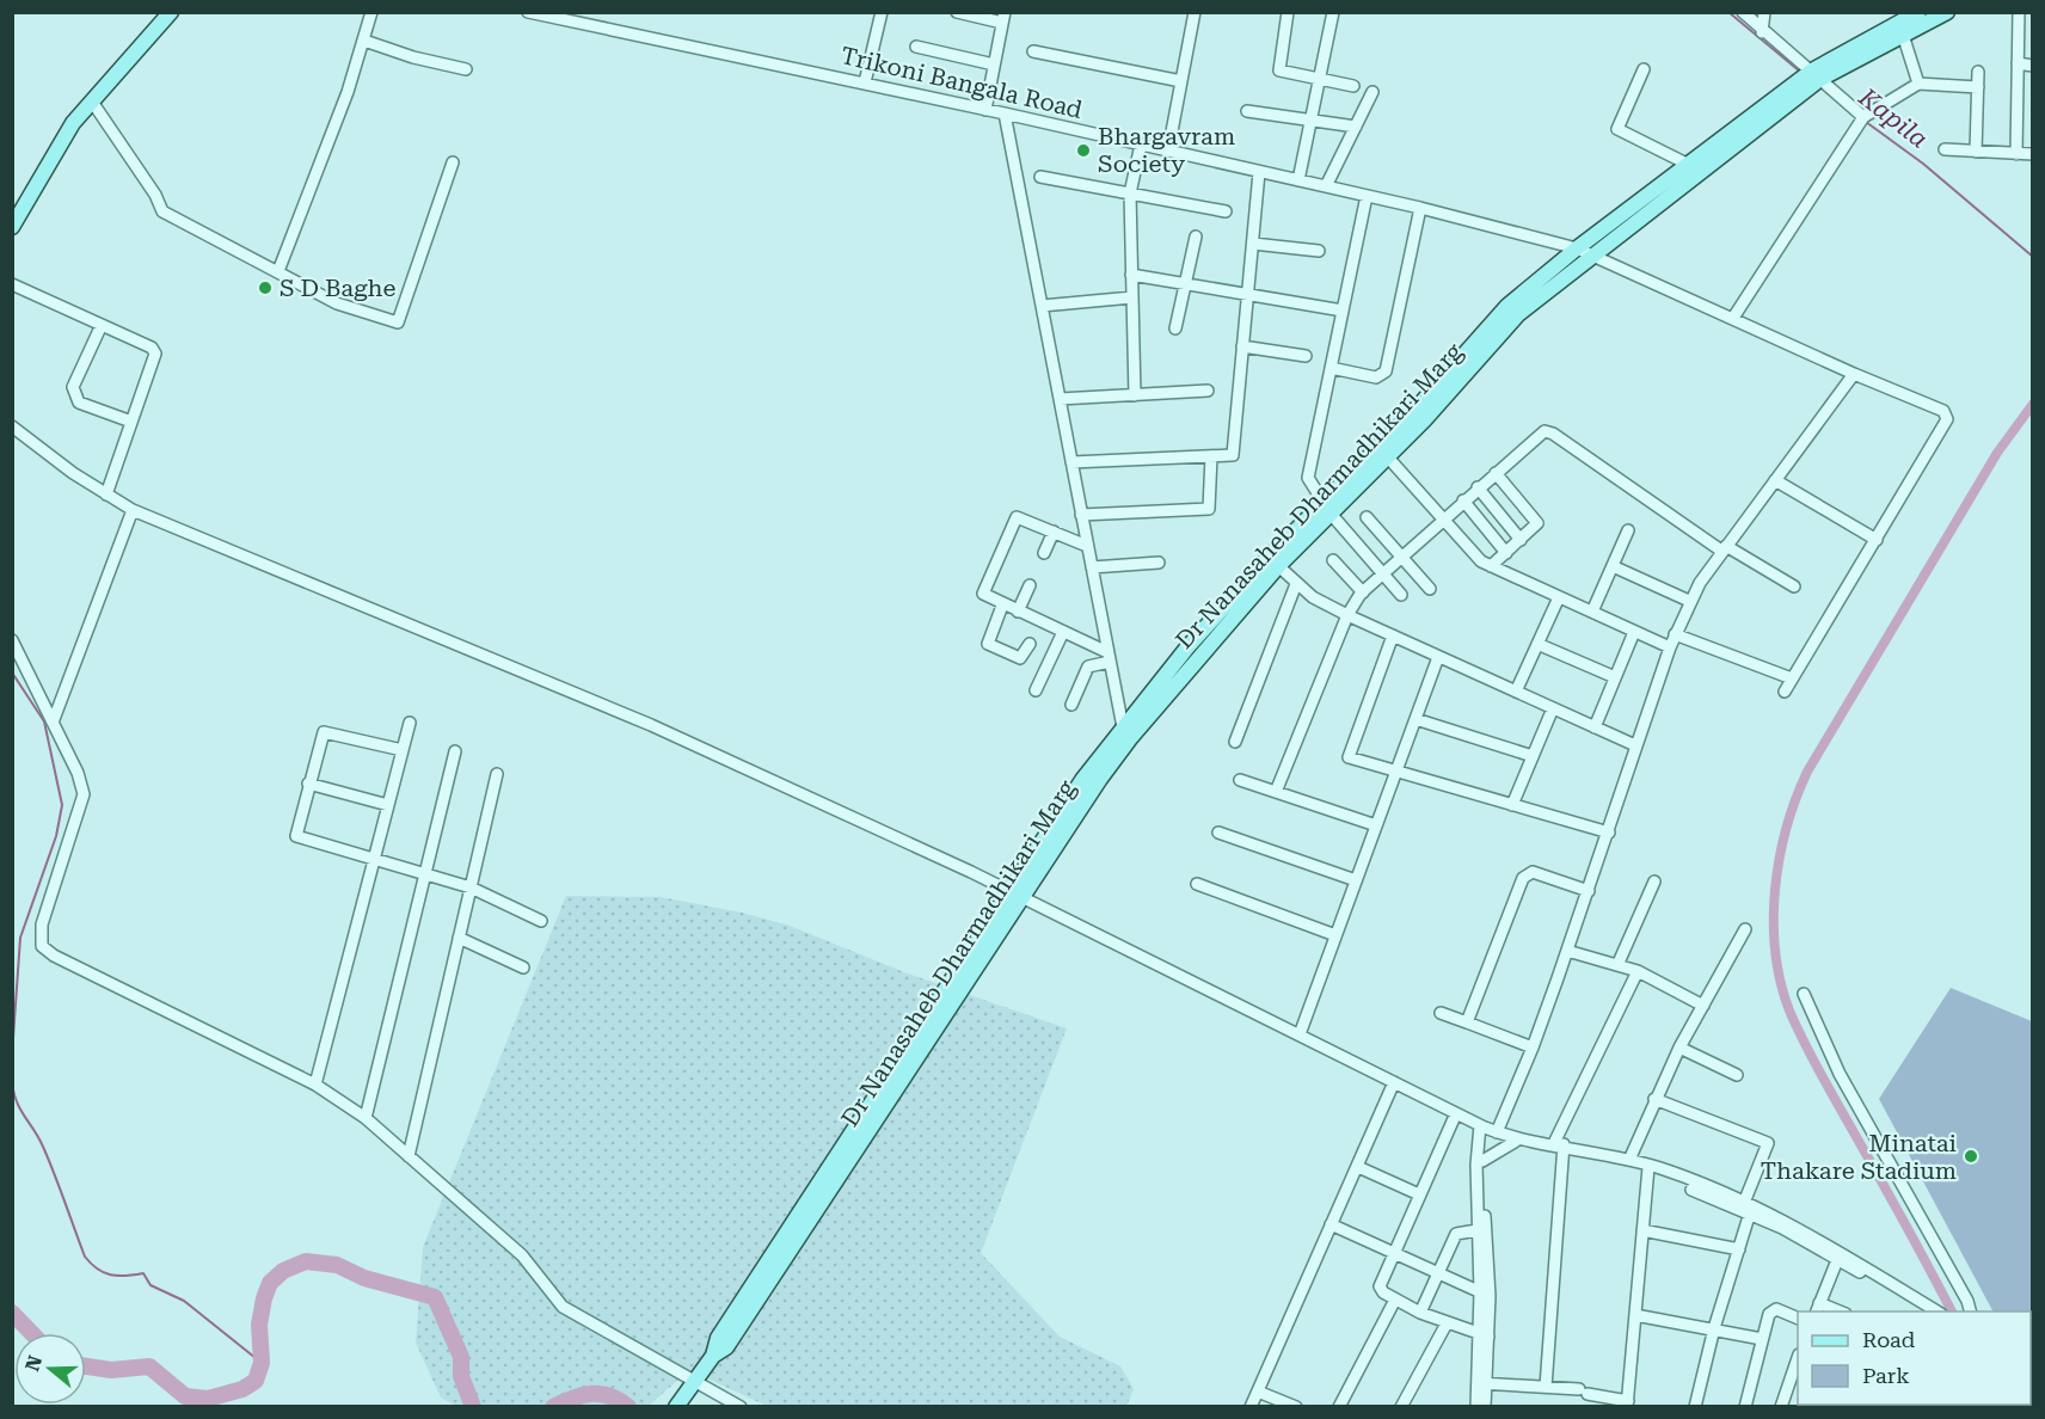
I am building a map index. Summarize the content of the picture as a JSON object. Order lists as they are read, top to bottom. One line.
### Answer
{"streets":{"main road":["Dr Nanasaheb Dharmadhikari Marg"],"street":["Trikoni Bangala Road"]},"crossings":[["Trikoni Bangala Road","Dr Nanasaheb Dharmadhikari Marg"]],"water":["Kapila"],"places":["Bhargavram Society","S D Baghe","Minatai Thakare Stadium"],"legend":["Road","Park"],"north":"left"}
